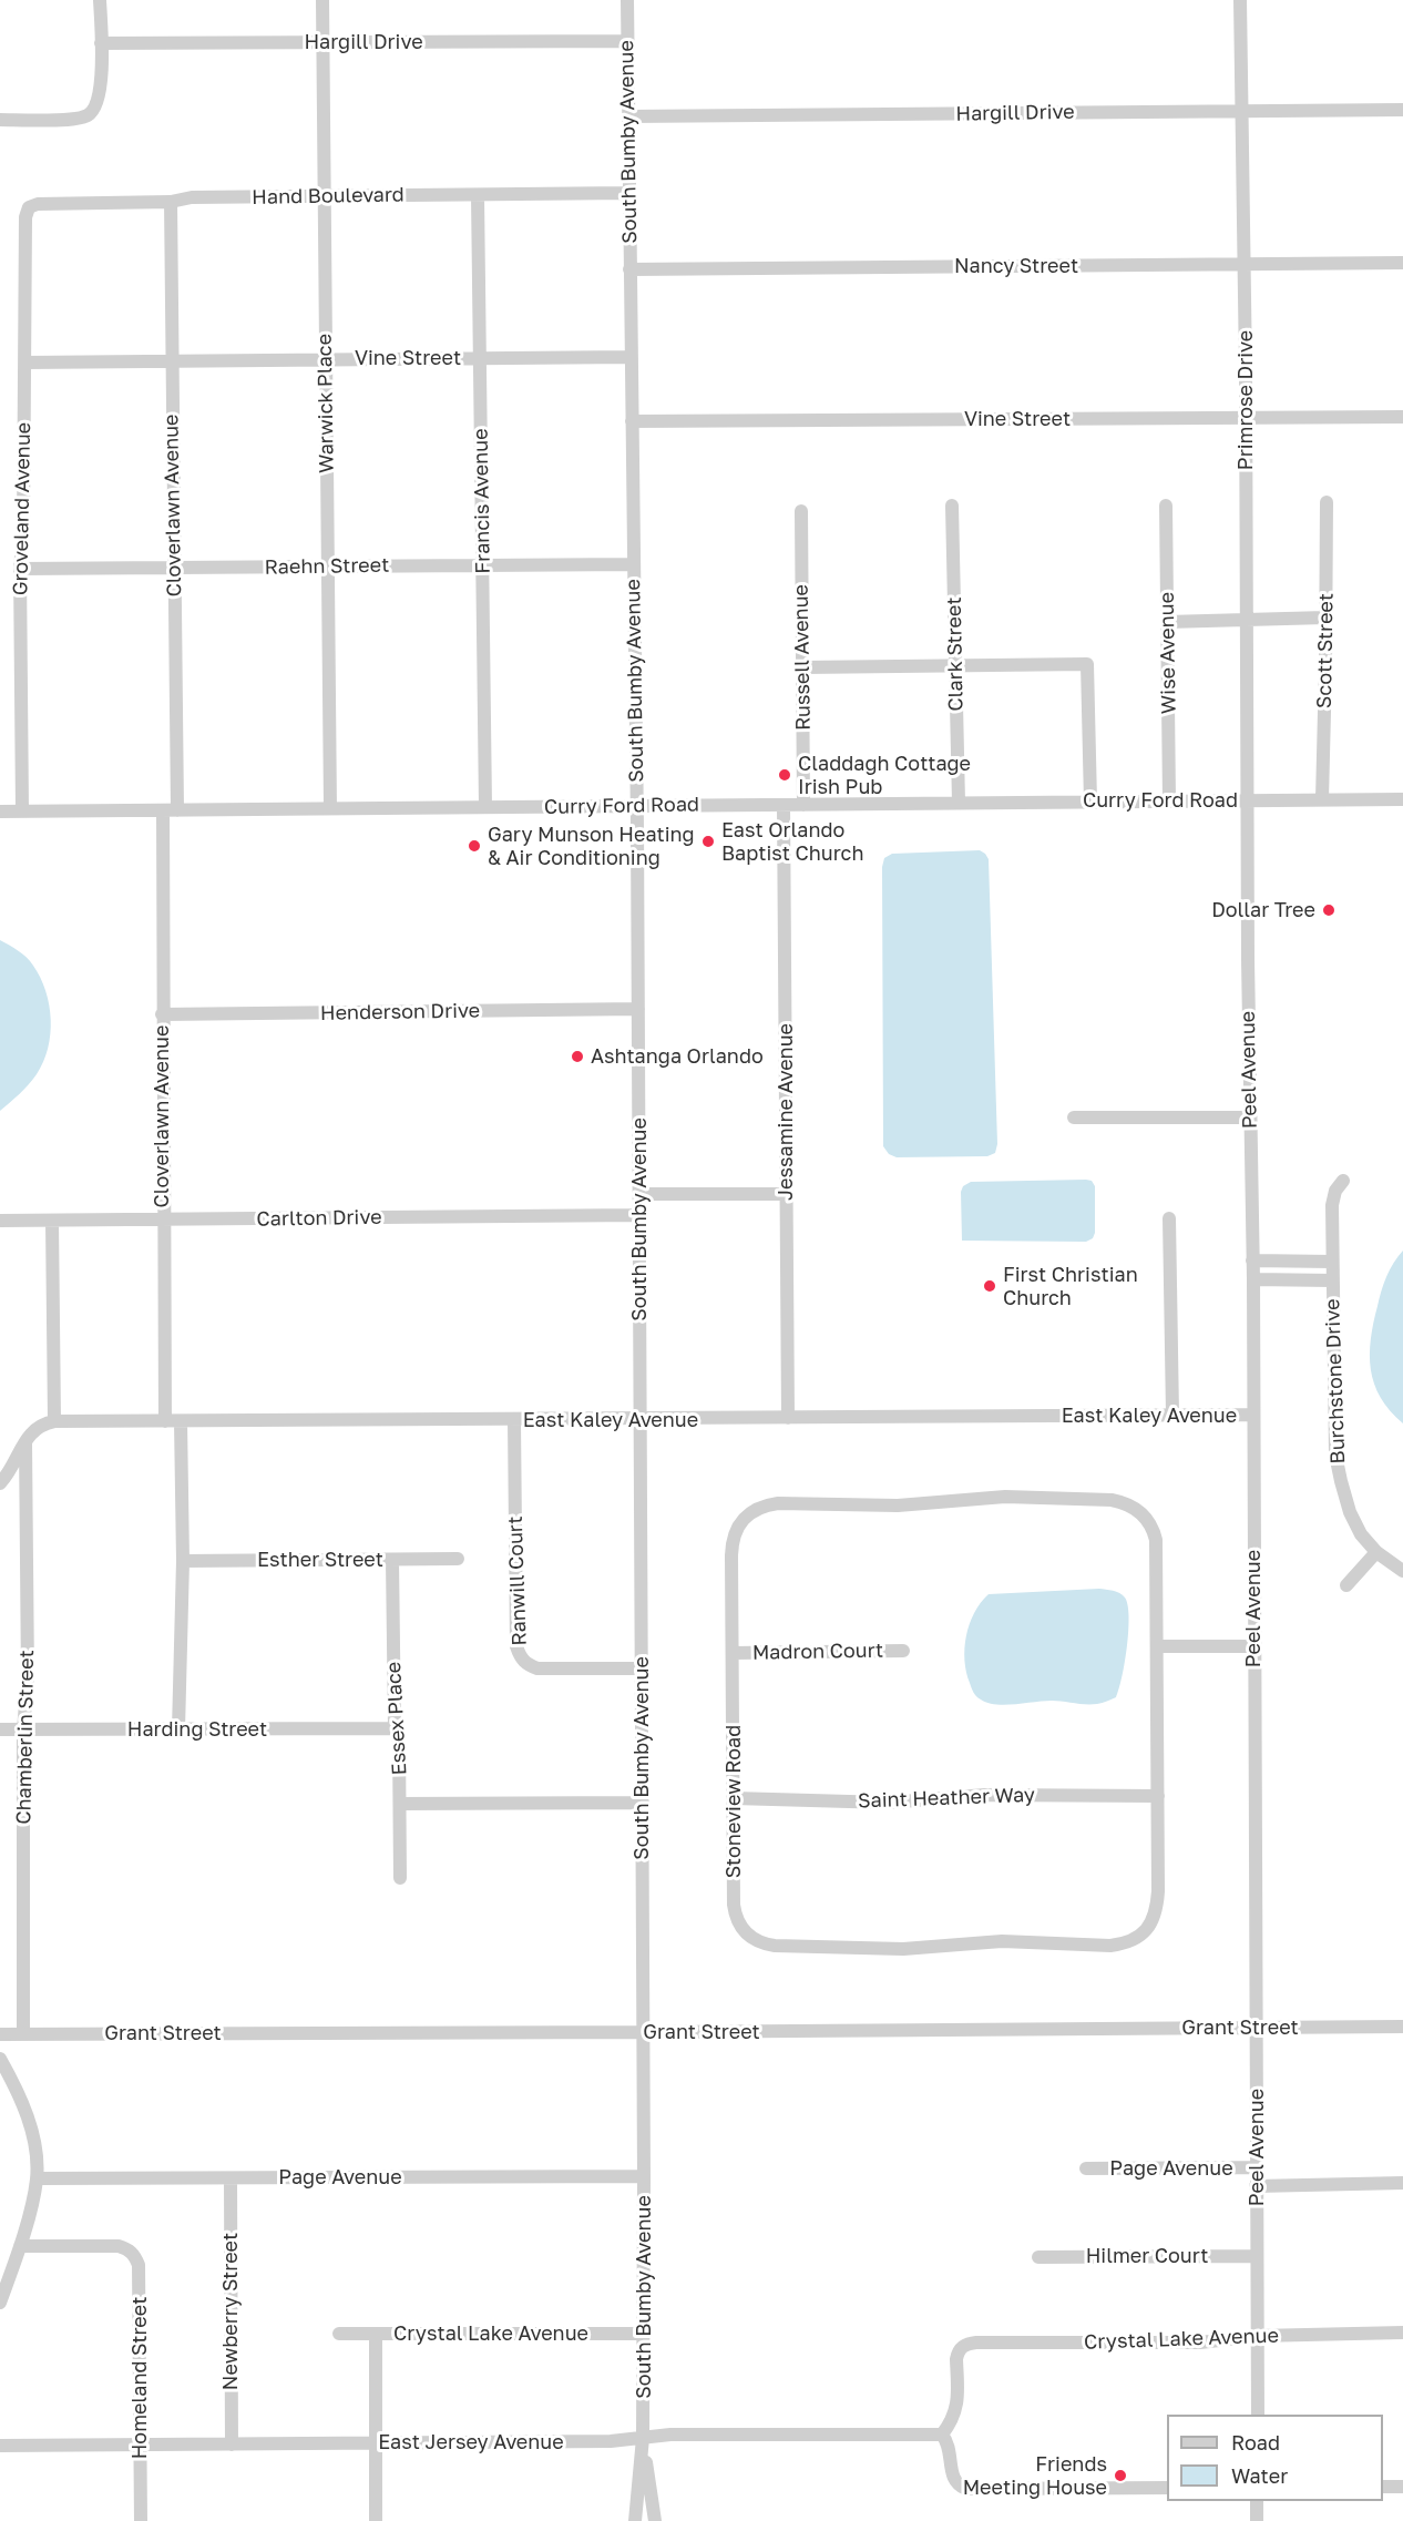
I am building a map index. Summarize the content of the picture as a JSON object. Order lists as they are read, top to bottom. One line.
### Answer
{"streets":{"street":["Hargill Drive","South Bumby Avenue","Hand Boulevard","Nancy Street","Vine Street","Primrose Drive","Warwick Place","Francis Avenue","Cloverlawn Avenue","Groveland Avenue","Raehn Street","Scott Street","Wise Avenue","Clark Street","Russell Avenue","Curry Ford Road","Henderson Drive","Peel Avenue","Jessamine Avenue","Carlton Drive","Burchstone Drive","East Kaley Avenue","Esther Street","Ranwill Court","Madron Court","Essex Place","Harding Street","Chamberlin Street","Saint Heather Way","Stoneview Road","Grant Street","Page Avenue","Hilmer Court","Newberry Street","Crystal Lake Avenue","Homeland Street","East Jersey Avenue"]},"crossings":[["Hargill Drive","South Bumby Avenue"],["Hargill Drive","Primrose Drive"],["Hargill Drive","Warwick Place"],["South Bumby Avenue","Hand Boulevard"],["South Bumby Avenue","Nancy Street"],["South Bumby Avenue","Vine Street"],["South Bumby Avenue","Raehn Street"],["South Bumby Avenue","Curry Ford Road"],["South Bumby Avenue","Henderson Drive"],["South Bumby Avenue","Carlton Drive"],["South Bumby Avenue","East Kaley Avenue"],["South Bumby Avenue","Ranwill Court"],["South Bumby Avenue","Grant Street"],["South Bumby Avenue","Page Avenue"],["South Bumby Avenue","Crystal Lake Avenue"],["South Bumby Avenue","East Jersey Avenue"],["Hand Boulevard","Warwick Place"],["Hand Boulevard","Francis Avenue"],["Hand Boulevard","Cloverlawn Avenue"],["Hand Boulevard","Groveland Avenue"],["Nancy Street","Primrose Drive"],["Vine Street","Primrose Drive"],["Vine Street","Warwick Place"],["Vine Street","Francis Avenue"],["Vine Street","Cloverlawn Avenue"],["Vine Street","Groveland Avenue"],["Primrose Drive","Curry Ford Road"],["Primrose Drive","Peel Avenue"],["Warwick Place","Raehn Street"],["Warwick Place","Curry Ford Road"],["Francis Avenue","Raehn Street"],["Francis Avenue","Curry Ford Road"],["Cloverlawn Avenue","Raehn Street"],["Cloverlawn Avenue","Curry Ford Road"],["Cloverlawn Avenue","Henderson Drive"],["Cloverlawn Avenue","Carlton Drive"],["Cloverlawn Avenue","East Kaley Avenue"],["Groveland Avenue","Raehn Street"],["Groveland Avenue","Curry Ford Road"],["Scott Street","Curry Ford Road"],["Wise Avenue","Curry Ford Road"],["Clark Street","Curry Ford Road"],["Russell Avenue","Curry Ford Road"],["Curry Ford Road","Peel Avenue"],["Curry Ford Road","Jessamine Avenue"],["Peel Avenue","Burchstone Drive"],["Peel Avenue","East Kaley Avenue"],["Peel Avenue","Grant Street"],["Peel Avenue","Page Avenue"],["Peel Avenue","Hilmer Court"],["Peel Avenue","Crystal Lake Avenue"],["Jessamine Avenue","East Kaley Avenue"],["East Kaley Avenue","Ranwill Court"],["Esther Street","Essex Place"],["Madron Court","Stoneview Road"],["Essex Place","Harding Street"],["Harding Street","Chamberlin Street"],["Chamberlin Street","Grant Street"],["Saint Heather Way","Stoneview Road"],["Page Avenue","Newberry Street"],["Newberry Street","East Jersey Avenue"],["Crystal Lake Avenue","East Jersey Avenue"],["Homeland Street","East Jersey Avenue"]],"places":["Claddagh Cottage Irish Pub","East Orlando Baptist Church","Gary Munson Heating & Air Conditioning","Dollar Tree","Ashtanga Orlando","First Christian Church","Friends Meeting House"],"legend":["Road","Water"]}
